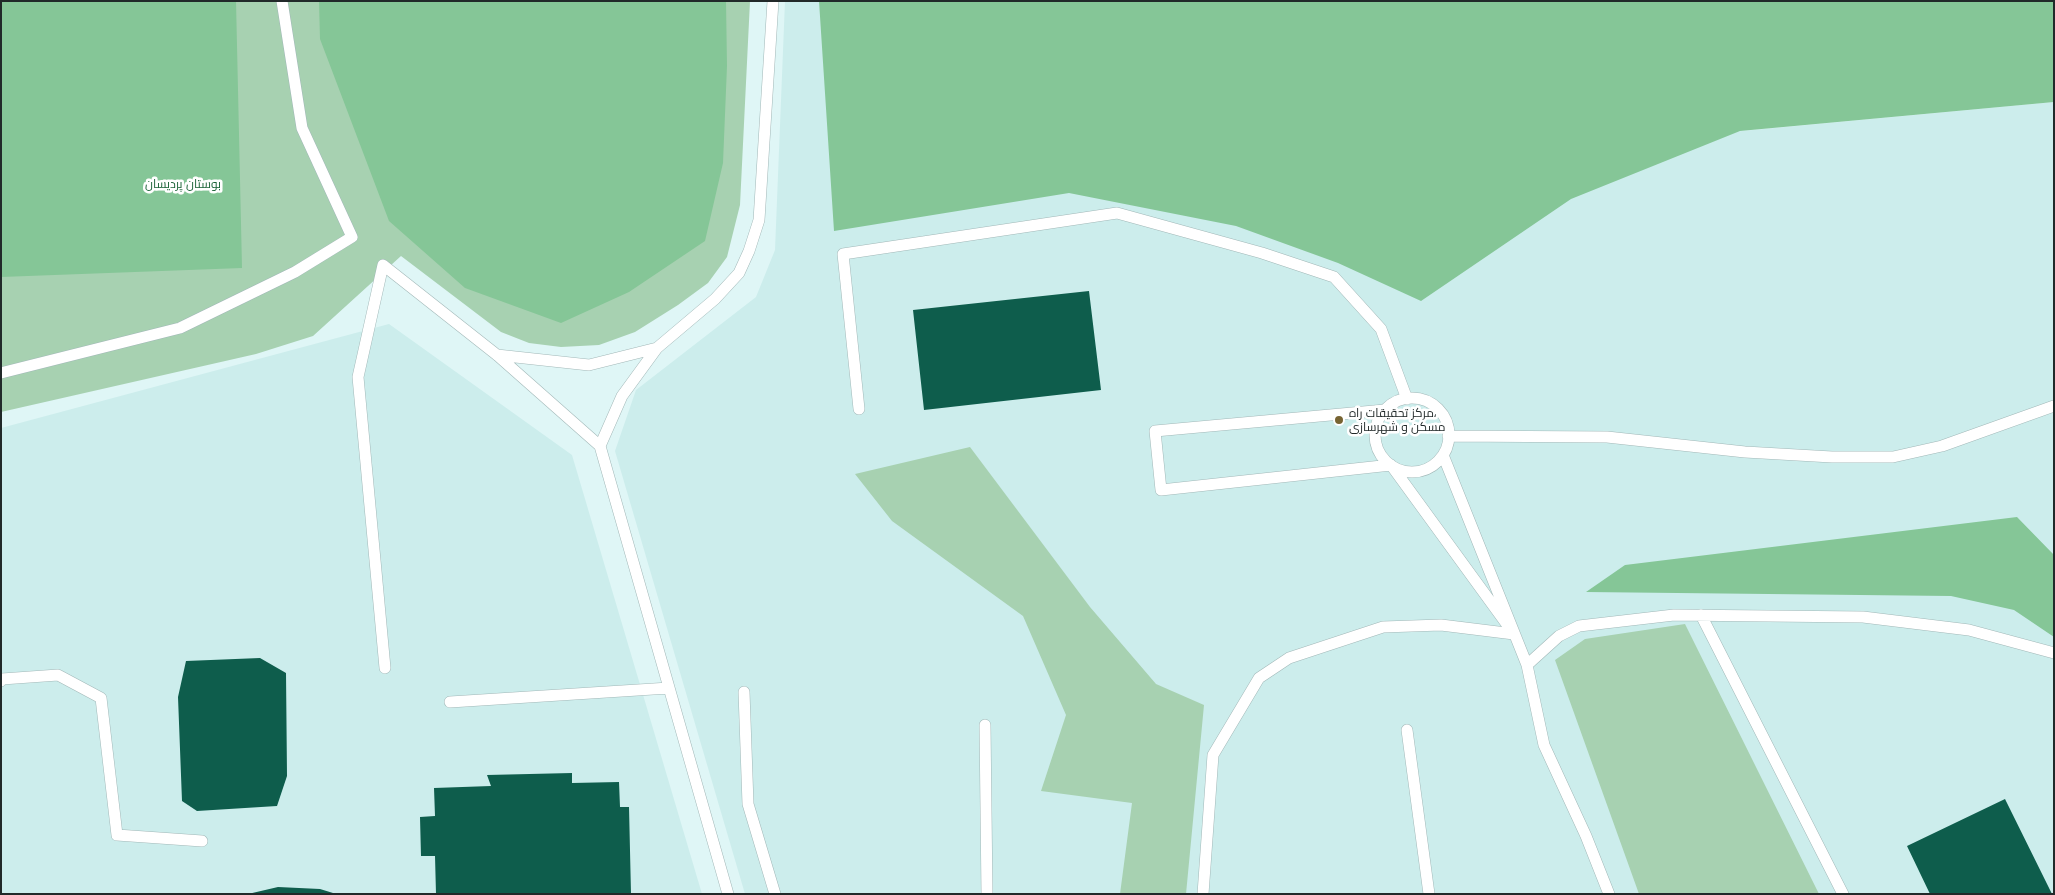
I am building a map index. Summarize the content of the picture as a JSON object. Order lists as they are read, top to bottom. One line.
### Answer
{"parks":["بوستان پردیسان"],"places":["مرکز تحقیقات راه، مسکن و شهرسازی"]}
